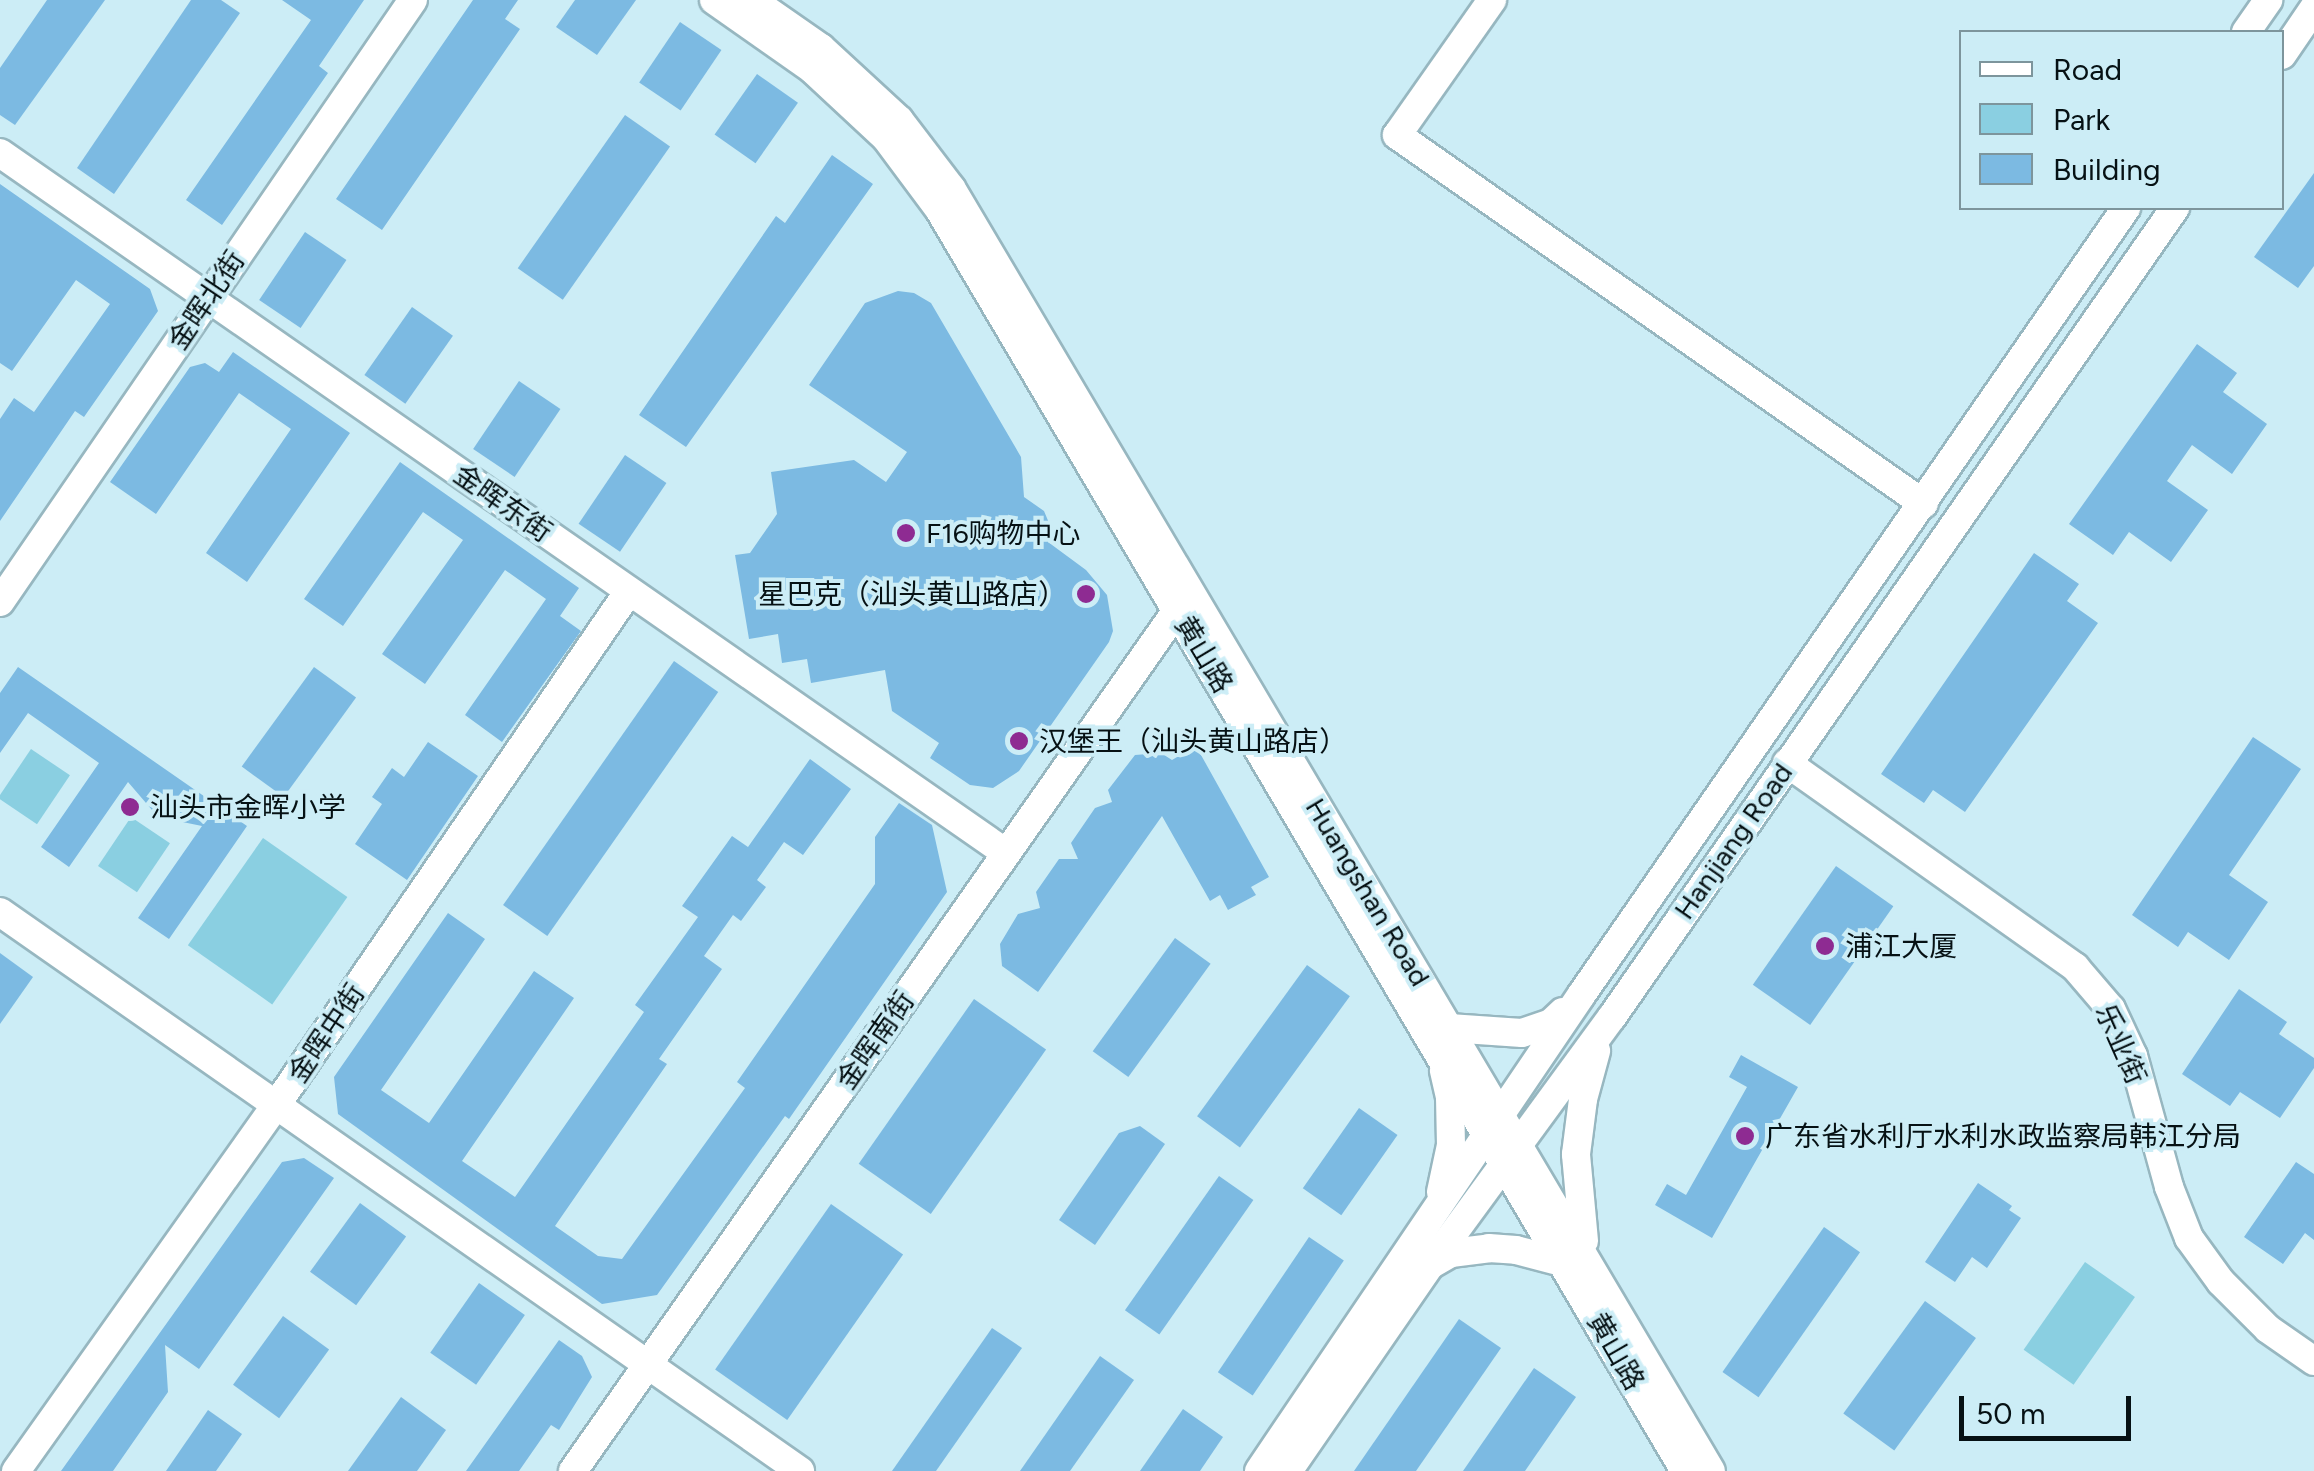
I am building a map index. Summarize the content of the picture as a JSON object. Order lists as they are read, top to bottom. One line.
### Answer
{"streets":{"street":["金晖北街","金晖东街","黄山路","Hanjiang Road","Huangshan Road","金晖中街","金晖南街","乐业街"]},"crossings":[["金晖北街","金晖东街"],["金晖东街","金晖中街"],["金晖东街","金晖南街"],["黄山路","Huangshan Road"],["黄山路","金晖南街"],["Hanjiang Road","Huangshan Road"],["Hanjiang Road","乐业街"]],"places":["F16购物中心","星巴克（汕头黄山路店）","汉堡王（汕头黄山路店）","汕头市金晖小学","浦江大厦","广东省水利厅水利水政监察局韩江分局"],"legend":["Road","Park","Building"],"scale_bar":"50 m"}
